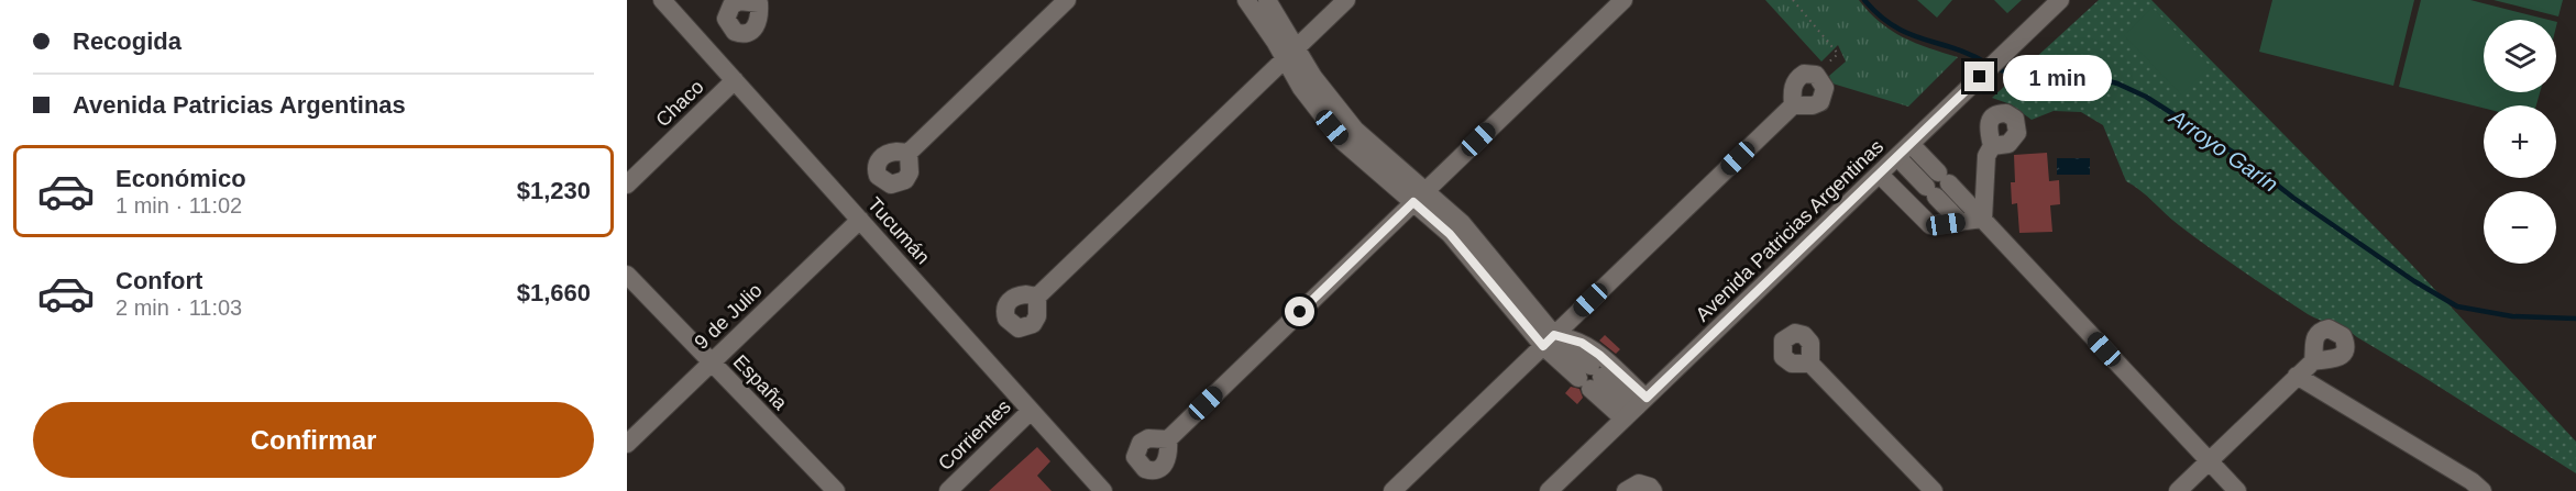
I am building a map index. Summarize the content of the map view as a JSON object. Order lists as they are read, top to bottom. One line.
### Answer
{"streets":{"street":["Chaco","Tucumán","Avenida Patricias Argentinas","9 de Julio","España","Corrientes"]},"crossings":[["Chaco","Tucumán"],["Tucumán","9 de Julio"],["Tucumán","Corrientes"],["9 de Julio","España"]],"water":["Arroyo Garín"],"page":{"banner":["Recogida","Avenida Patricias Argentinas"],"map_buttons":["+","−"],"bubble":"1 min","list":[{"name":"Económico","note":"1 min · 11:02","value":"$1,230"},{"name":"Confort","note":"2 min · 11:03","value":"$1,660"}],"buttons":"Confirmar"}}
